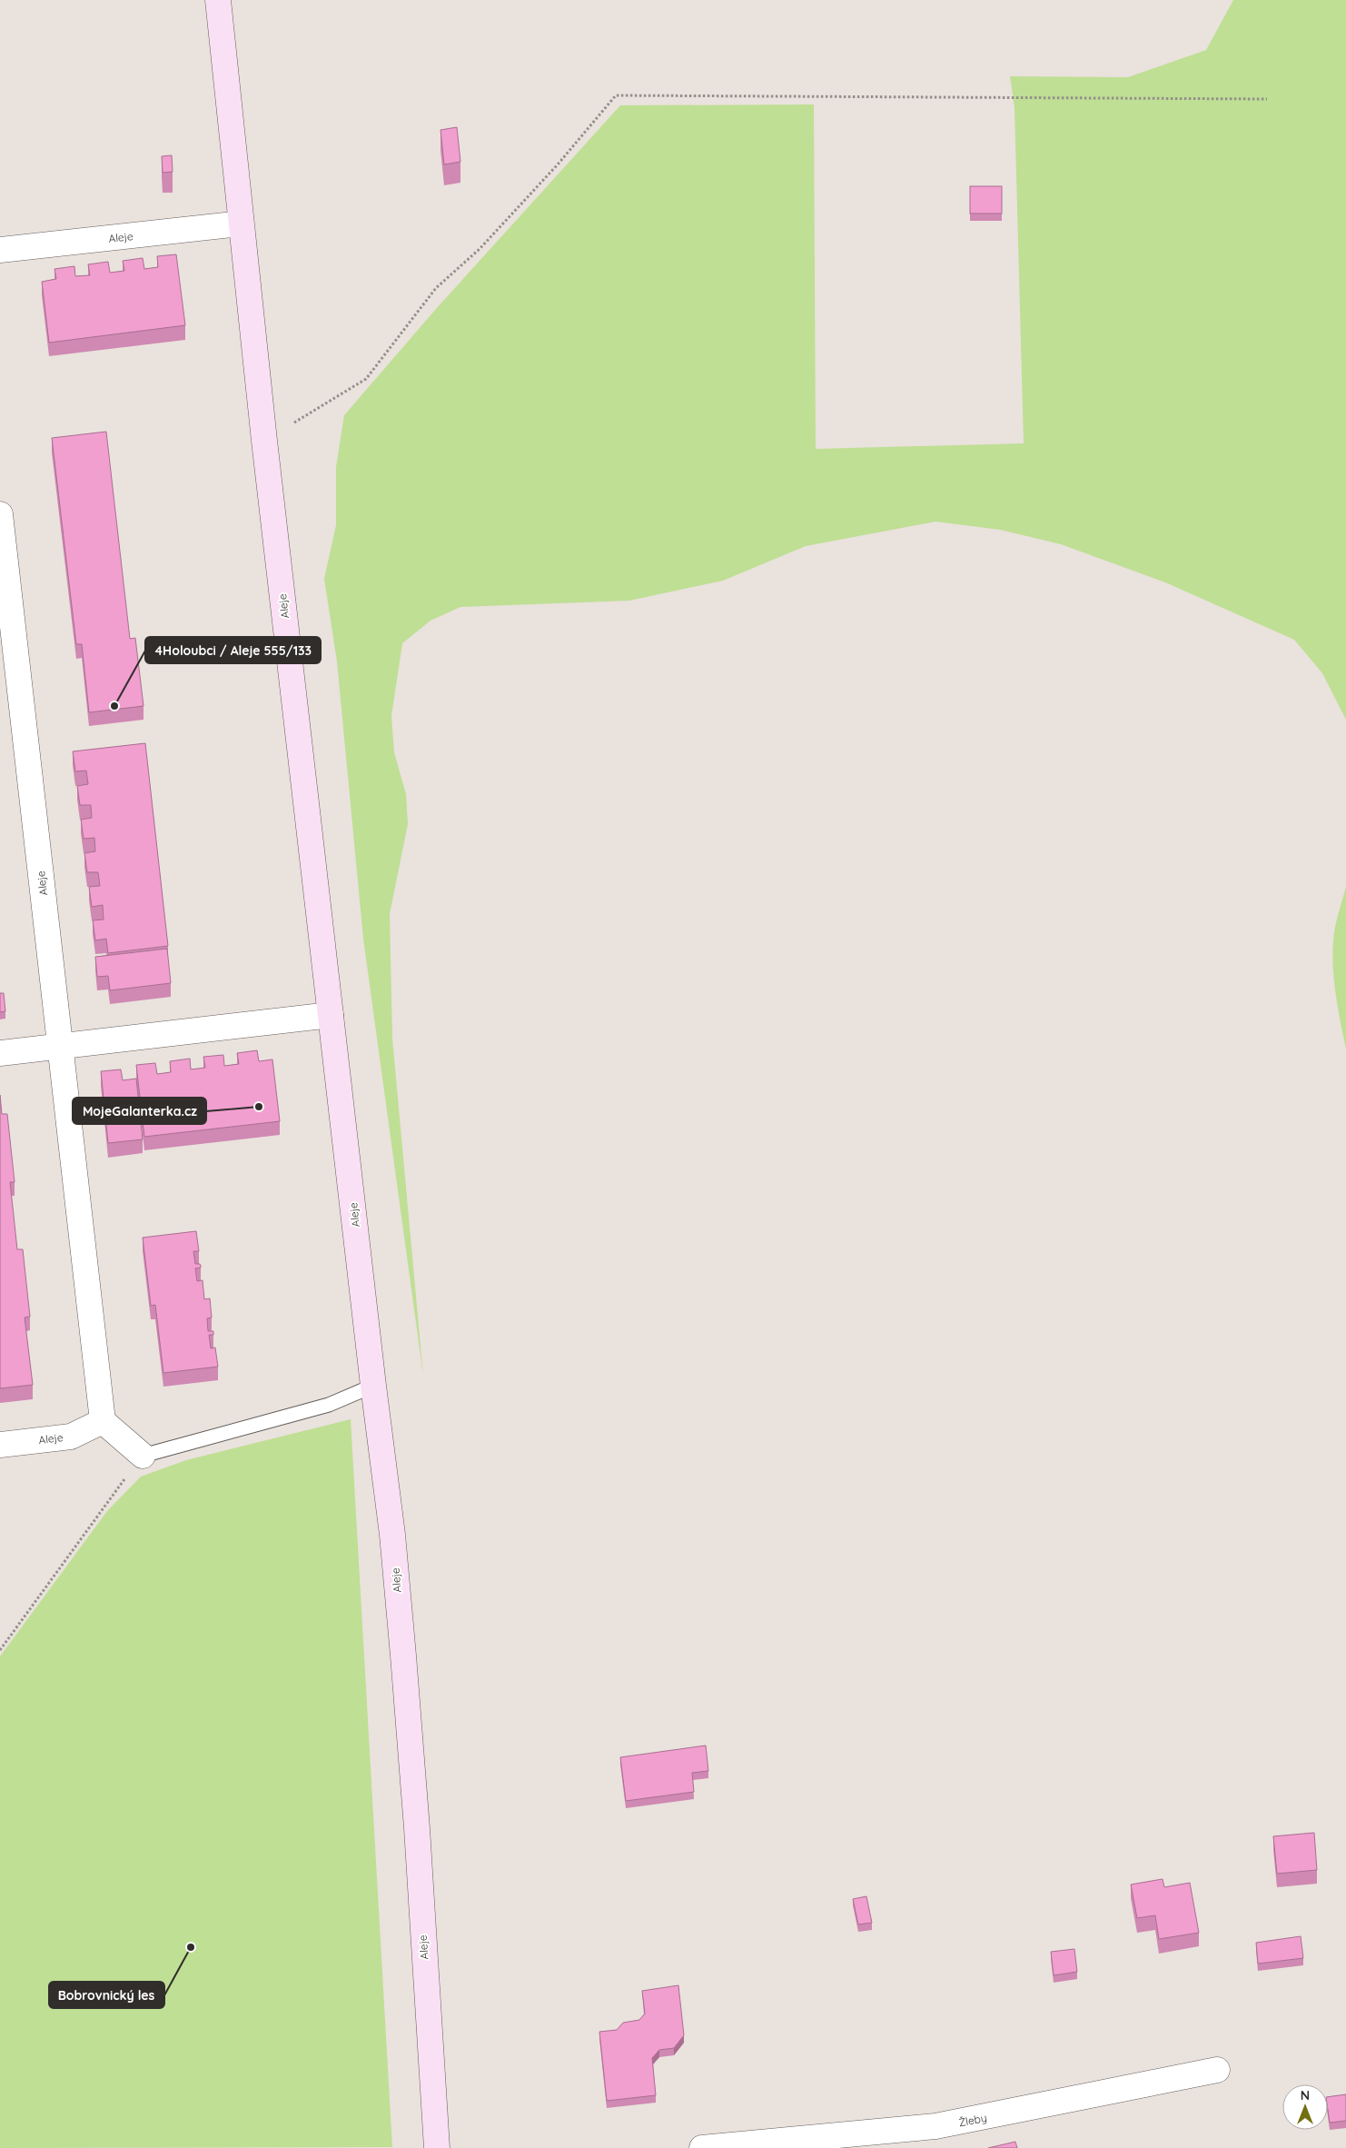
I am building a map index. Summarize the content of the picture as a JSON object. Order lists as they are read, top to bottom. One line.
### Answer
{"streets":{"street":["Aleje","Žleby"]},"places":["4Holoubci / Aleje 555/133","MojeGalanterka.cz","Bobrovnický les"],"north":"top"}
